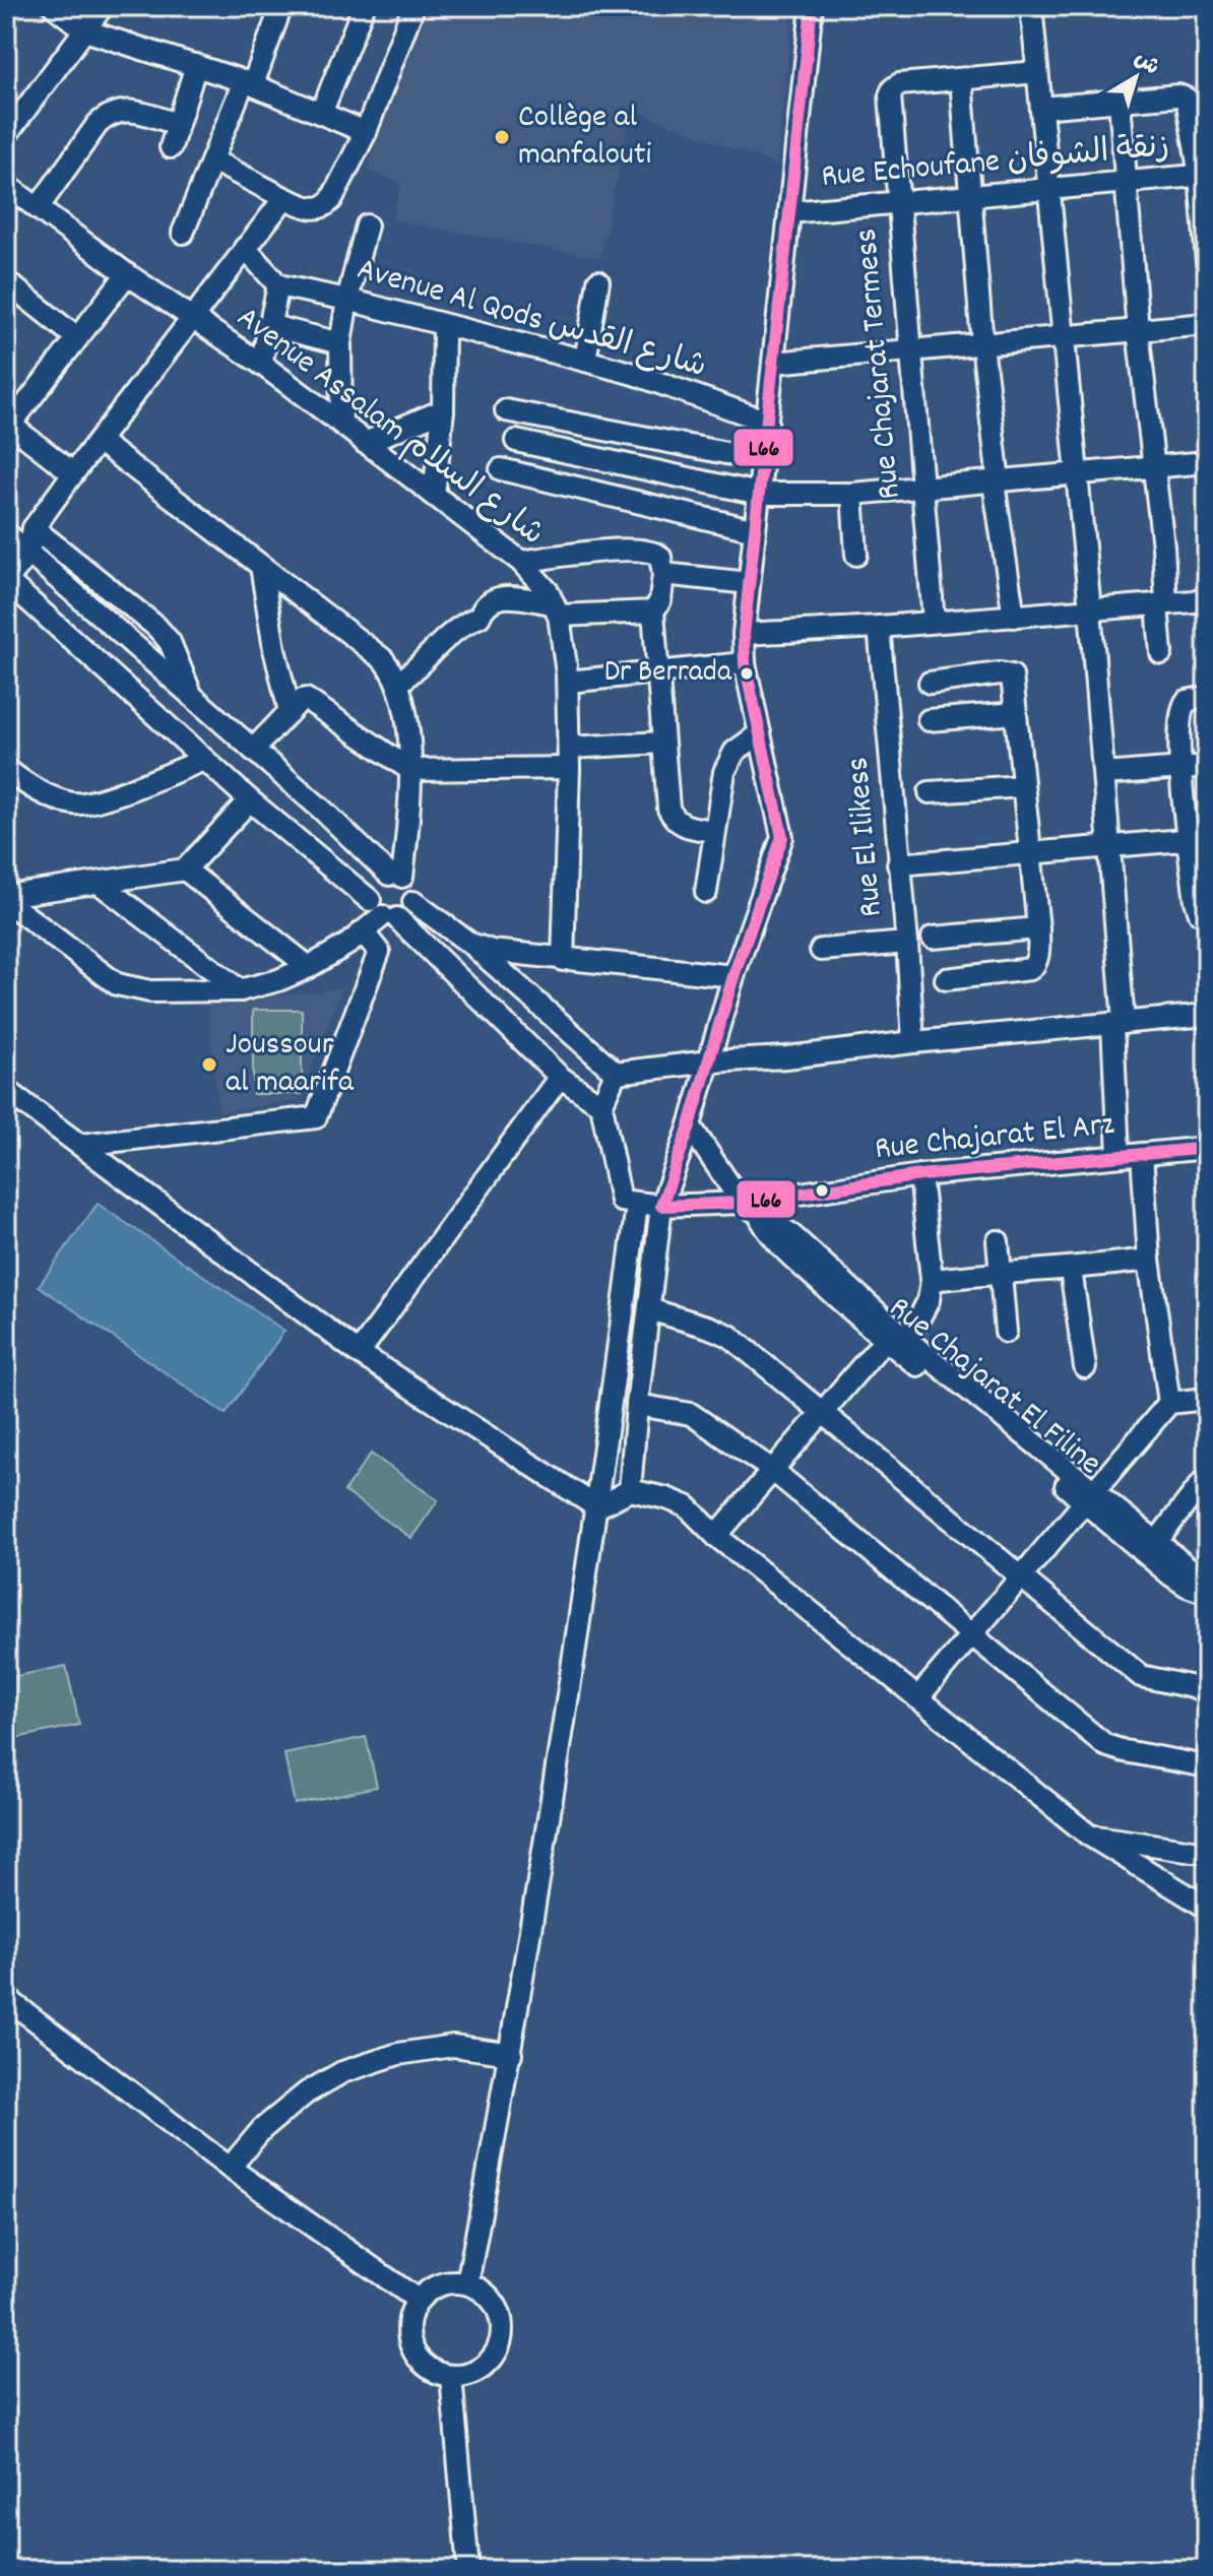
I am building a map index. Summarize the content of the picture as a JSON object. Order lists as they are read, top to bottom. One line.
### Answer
{"streets":{"street":["Rue Echoufane زنقة الشوفان","Avenue Al Qods شارع القدس","Rue Chajarat Termess","Avenue Assalam شارع السلام","Rue El Ilikess","Rue Chajarat El Arz","Rue Chajarat El Filine"]},"crossings":[["Rue Echoufane زنقة الشوفان","Rue Chajarat Termess"],["Rue Chajarat El Arz","Rue Chajarat El Filine"]],"places":["Collège al manfalouti","Dr Berrada","Joussour al maarifa"],"lines":["transit line L66"],"north":"top right"}
